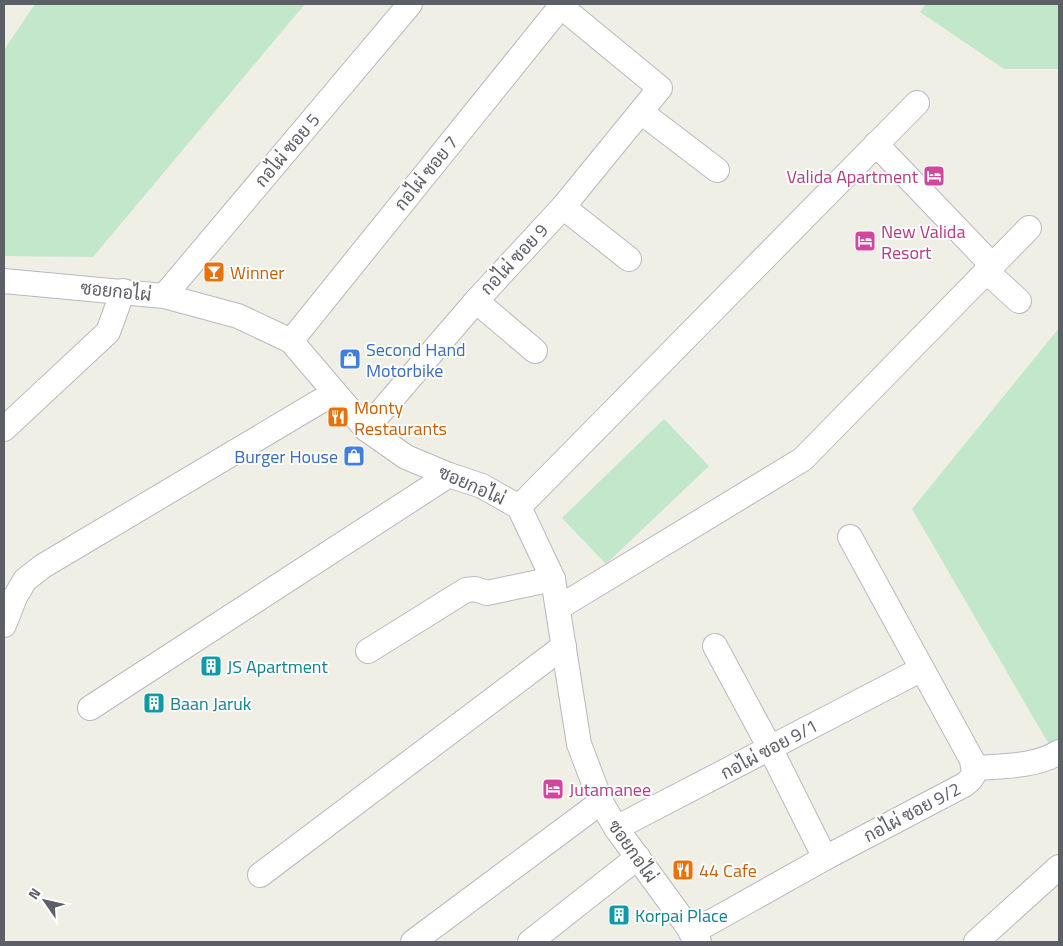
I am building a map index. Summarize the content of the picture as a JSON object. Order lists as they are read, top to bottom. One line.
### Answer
{"streets":{"street":["กอไผ่ ซอย 5","กอไผ่ ซอย 7","กอไผ่ ซอย 9","ซอยกอไผ่","กอไผ่ ซอย 9/1","กอไผ่ ซอย 9/2"]},"crossings":[["กอไผ่ ซอย 5","ซอยกอไผ่"],["กอไผ่ ซอย 7","กอไผ่ ซอย 9"],["กอไผ่ ซอย 7","ซอยกอไผ่"],["กอไผ่ ซอย 9","ซอยกอไผ่"],["ซอยกอไผ่","กอไผ่ ซอย 9/1"],["ซอยกอไผ่","กอไผ่ ซอย 9/2"],["กอไผ่ ซอย 9/1","กอไผ่ ซอย 9/2"]],"places":{"hotel":["Valida Apartment","New Valida Resort","Jutamanee"],"bar":["Winner"],"shop":["Second Hand Motorbike","Burger House"],"restaurant":["Monty Restaurants","44 Cafe"],"building":["JS Apartment","Baan Jaruk","Korpai Place"]},"north":"top left"}
